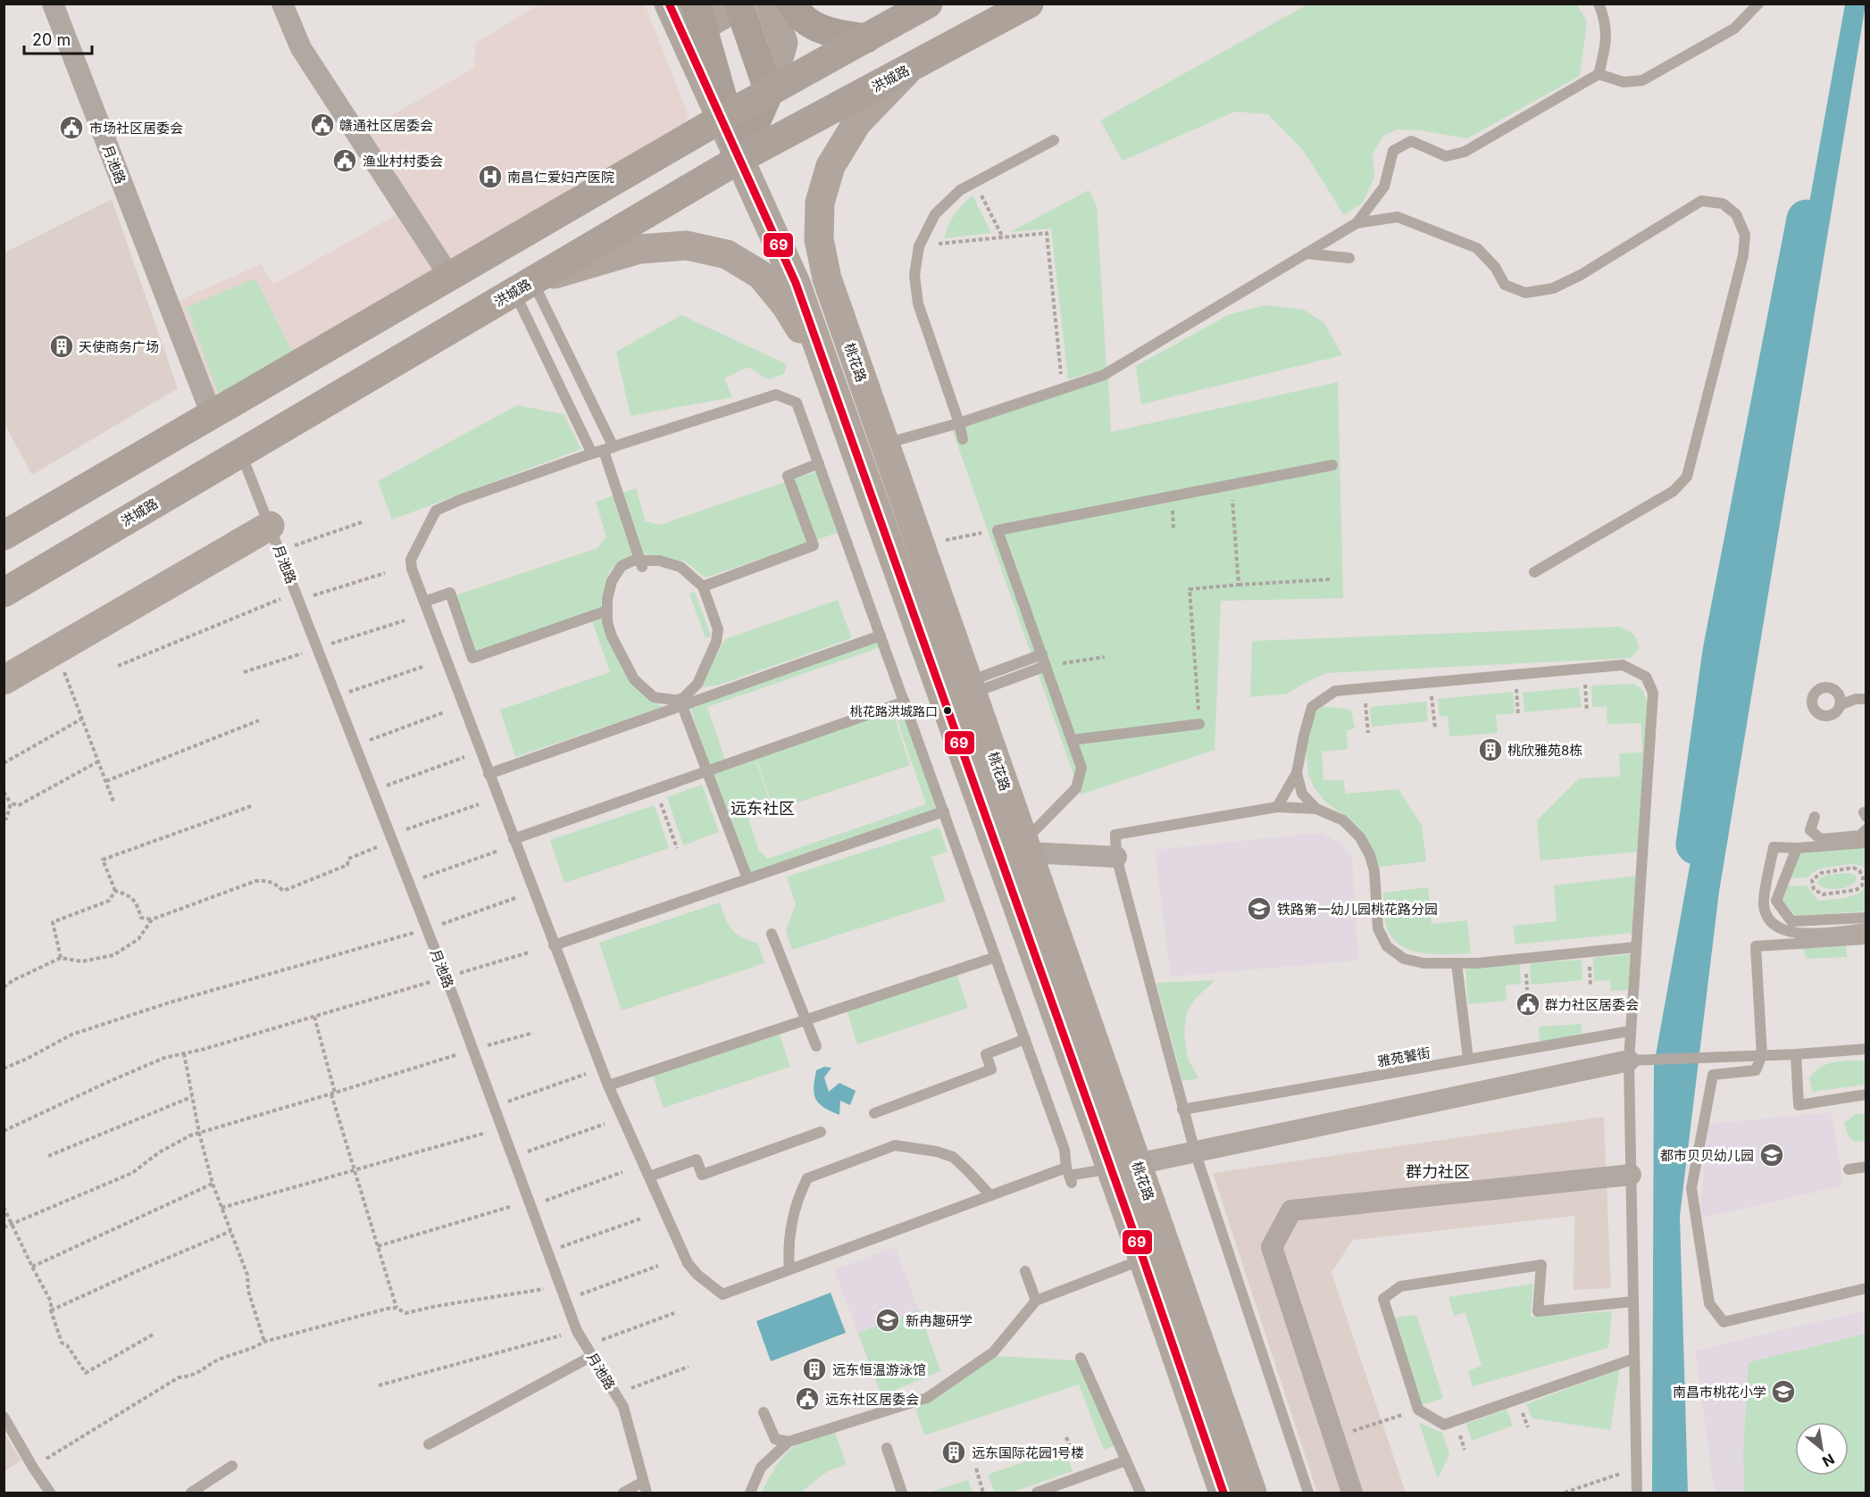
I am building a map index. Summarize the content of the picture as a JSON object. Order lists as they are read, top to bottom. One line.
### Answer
{"streets":{"highway":["洪城路"],"main road":["桃花路"],"street":["月池路"],"lane":["雅苑饕街"]},"crossings":[["洪城路","月池路"],["洪城路","桃花路"]],"districts":["远东社区","群力社区"],"places":{"public building":["赣通社区居委会","市场社区居委会","渔业村村委会","群力社区居委会","远东社区居委会"],"hospital":["南昌仁爱妇产医院"],"building":["天使商务广场","桃欣雅苑8栋","远东恒温游泳馆","远东国际花园1号楼"],"other":["桃花路洪城路口"],"school or university":["铁路第一幼儿园桃花路分园","都市贝贝幼儿园","新冉趣研学","南昌市桃花小学"]},"lines":["transit line 69"],"scale_bar":"20 m","north":"bottom right"}
